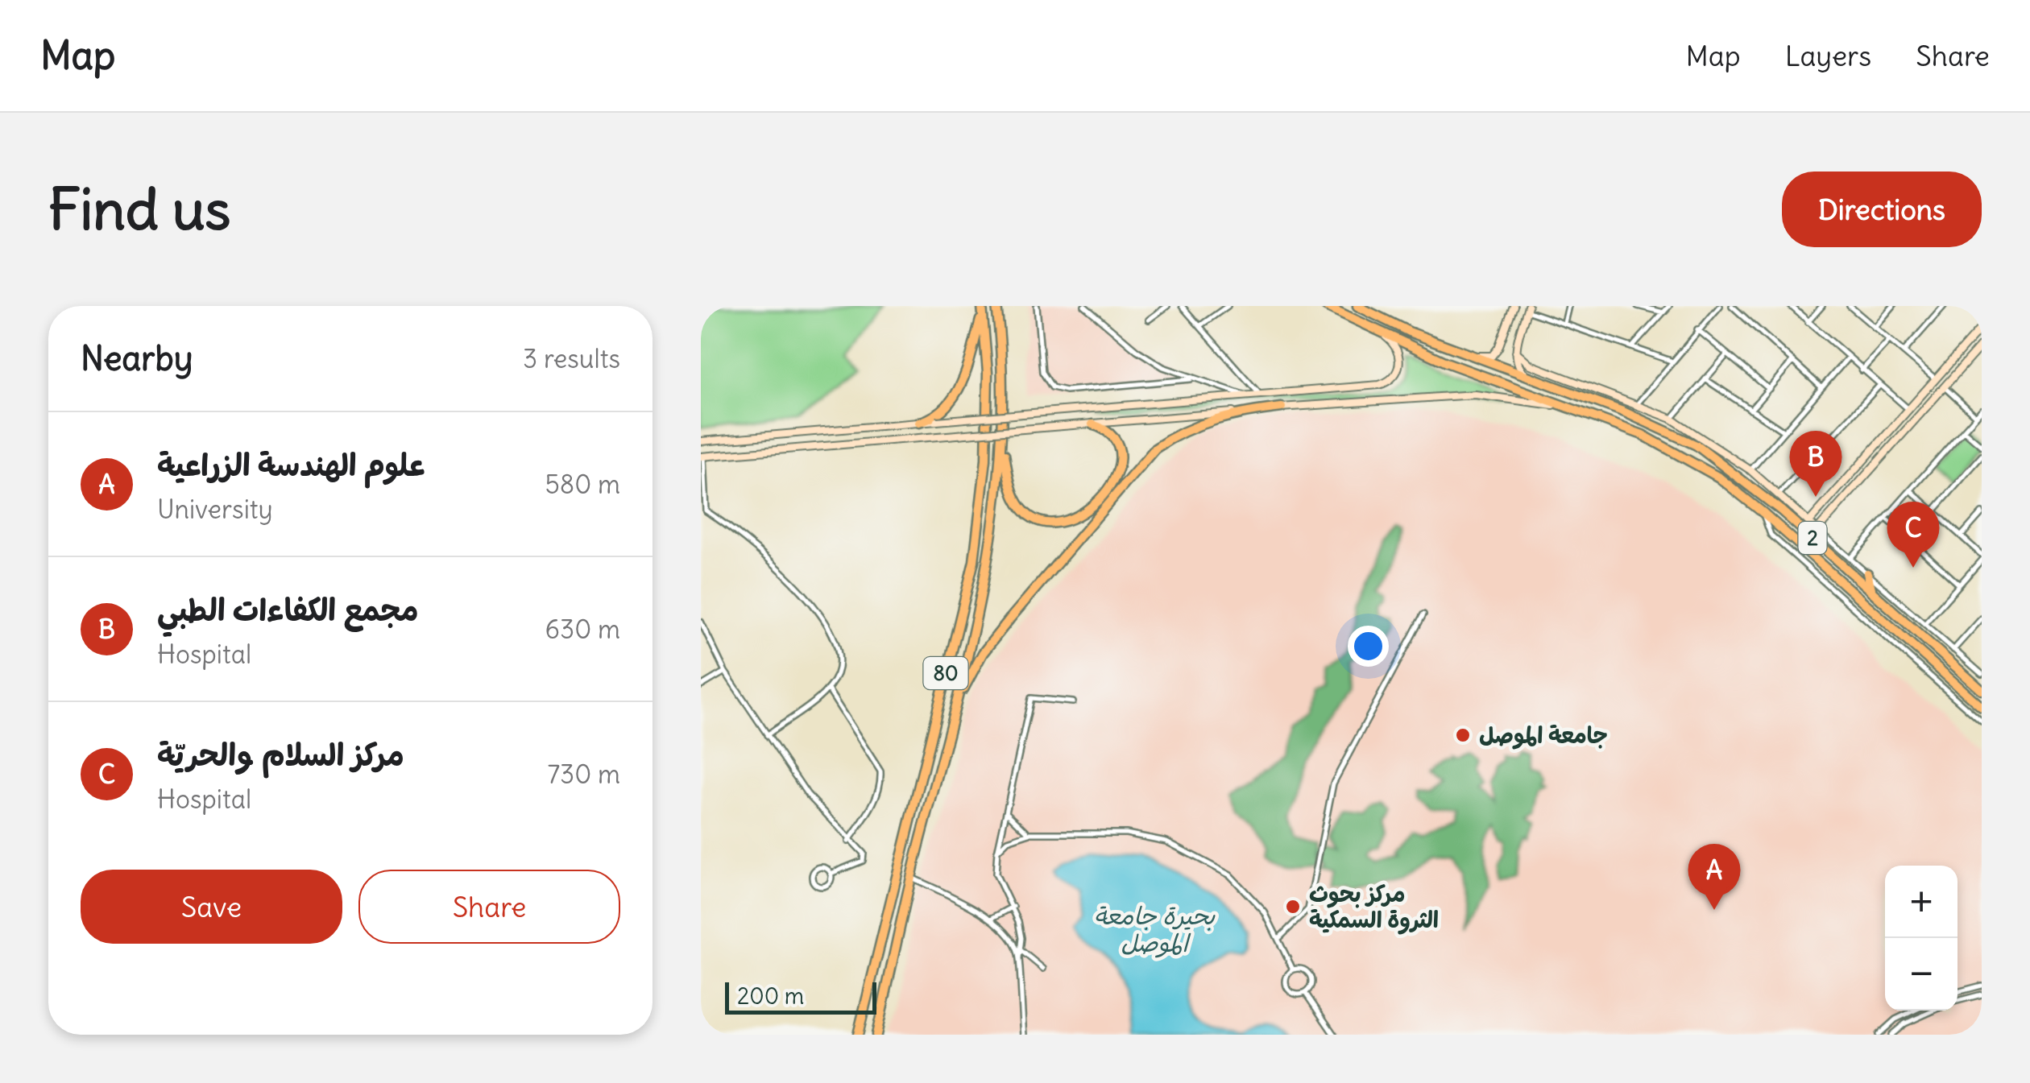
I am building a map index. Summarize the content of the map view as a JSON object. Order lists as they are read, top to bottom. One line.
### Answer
{"streets":{"highway":["2","80"]},"water":["بحيرة جامعة الموصل"],"places":["جامعة الموصل","مركز بحوث الثروة السمكية"],"scale_bar":"200 m","page":{"header":"Map","nav":["Map","Layers","Share"],"buttons":["Directions",["Save","Share"]],"title":"Find us","heading":["Nearby","3 results"],"list":[{"mark":"A","name":"علوم الهندسة الزراعية","note":"University","value":"580 m"},{"mark":"B","name":"مجمع الكفاءات الطبي","note":"Hospital","value":"630 m"},{"mark":"C","name":"مركز السلام والحريّة","note":"Hospital","value":"730 m"}],"pins":["B","C","A"],"map_buttons":["+","−"],"scale":"200 m"}}
